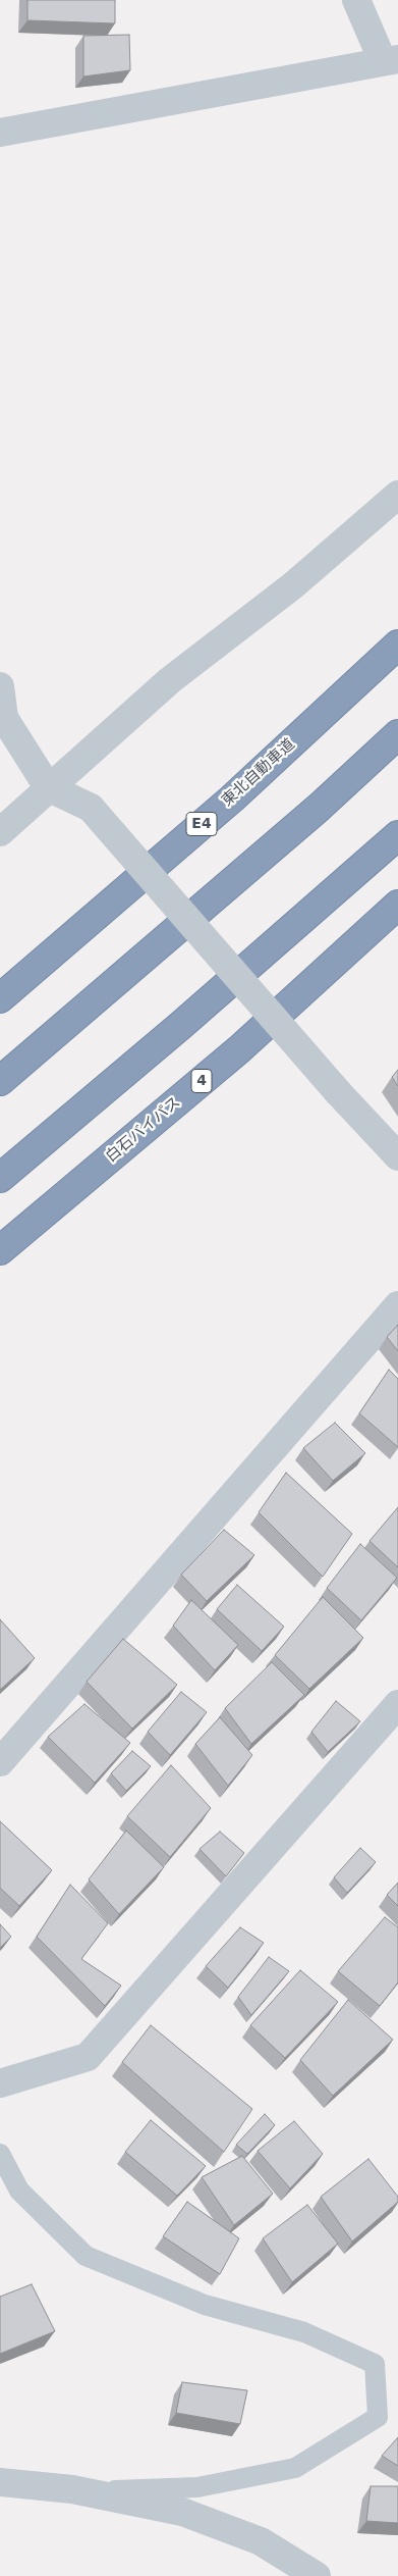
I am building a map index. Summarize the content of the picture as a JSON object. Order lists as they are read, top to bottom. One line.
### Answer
{"streets":{"highway":["東北自動車道","E4","4","白石バイパス"]}}
